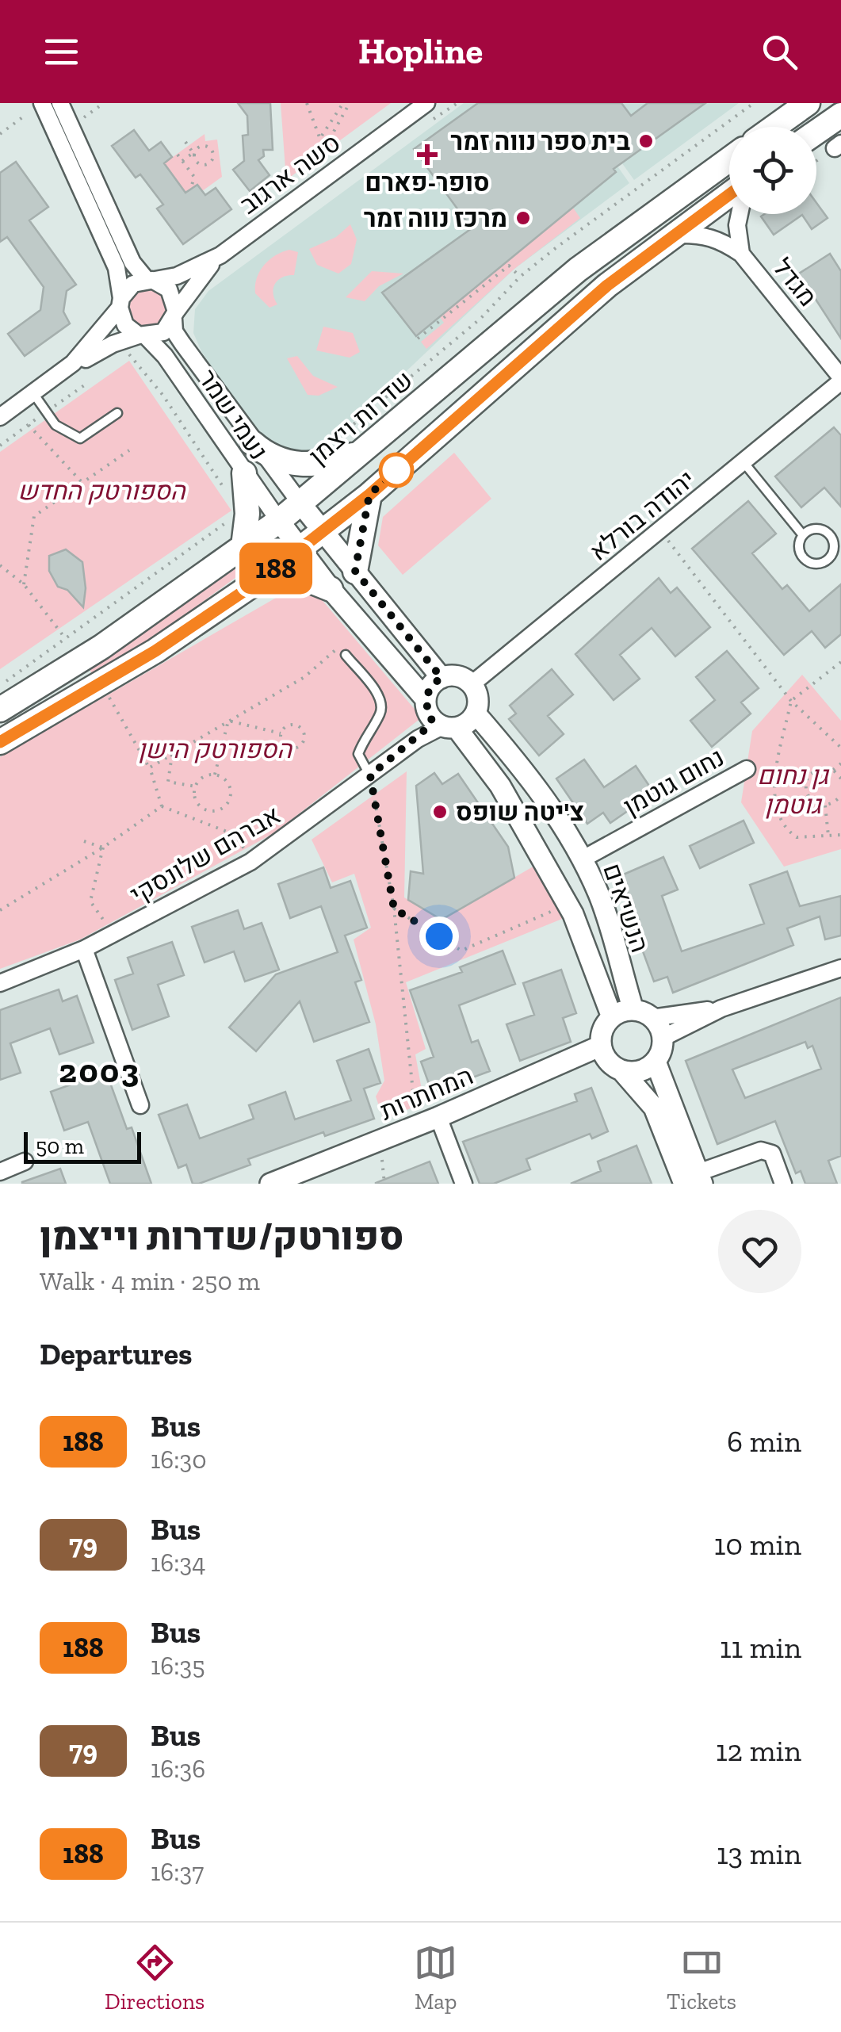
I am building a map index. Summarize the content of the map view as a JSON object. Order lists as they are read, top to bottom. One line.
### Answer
{"streets":{"main road":["שדרות ויצמן"],"street":["סשה ארגוב","מגדל","נעמי שמר","יהודה בורלא","נחום גוטמן","אברהם שלונסקי","הנשיאים","המחתרות"]},"crossings":[["סשה ארגוב","נעמי שמר"],["מגדל","יהודה בורלא"],["נעמי שמר","שדרות ויצמן"],["נעמי שמר","הנשיאים"],["שדרות ויצמן","הנשיאים"],["יהודה בורלא","אברהם שלונסקי"],["יהודה בורלא","הנשיאים"],["נחום גוטמן","הנשיאים"],["אברהם שלונסקי","הנשיאים"],["הנשיאים","המחתרות"]],"districts":["2003"],"parks":["הספורטק החדש","הספורטק הישן","גן נחום גוטמן"],"places":{"other":["בית ספר נווה זמר","מרכז נווה זמר","צ'יטה שופס"],"health":["סופר-פארם"]},"lines":["bus line 188"],"scale_bar":"50 m","page":{"header":"Hopline","on_map":"188","scale":"50 m","heading":[["ספורטק/שדרות וייצמן","Walk · 4 min · 250 m"],"Departures"],"list":[{"mark":"188","name":"Bus","note":"16:30","value":"6 min"},{"mark":"79","name":"Bus","note":"16:34","value":"10 min"},{"mark":"188","name":"Bus","note":"16:35","value":"11 min"},{"mark":"79","name":"Bus","note":"16:36","value":"12 min"},{"mark":"188","name":"Bus","note":"16:37","value":"13 min"}],"tabs":["Directions","Map","Tickets"]}}
